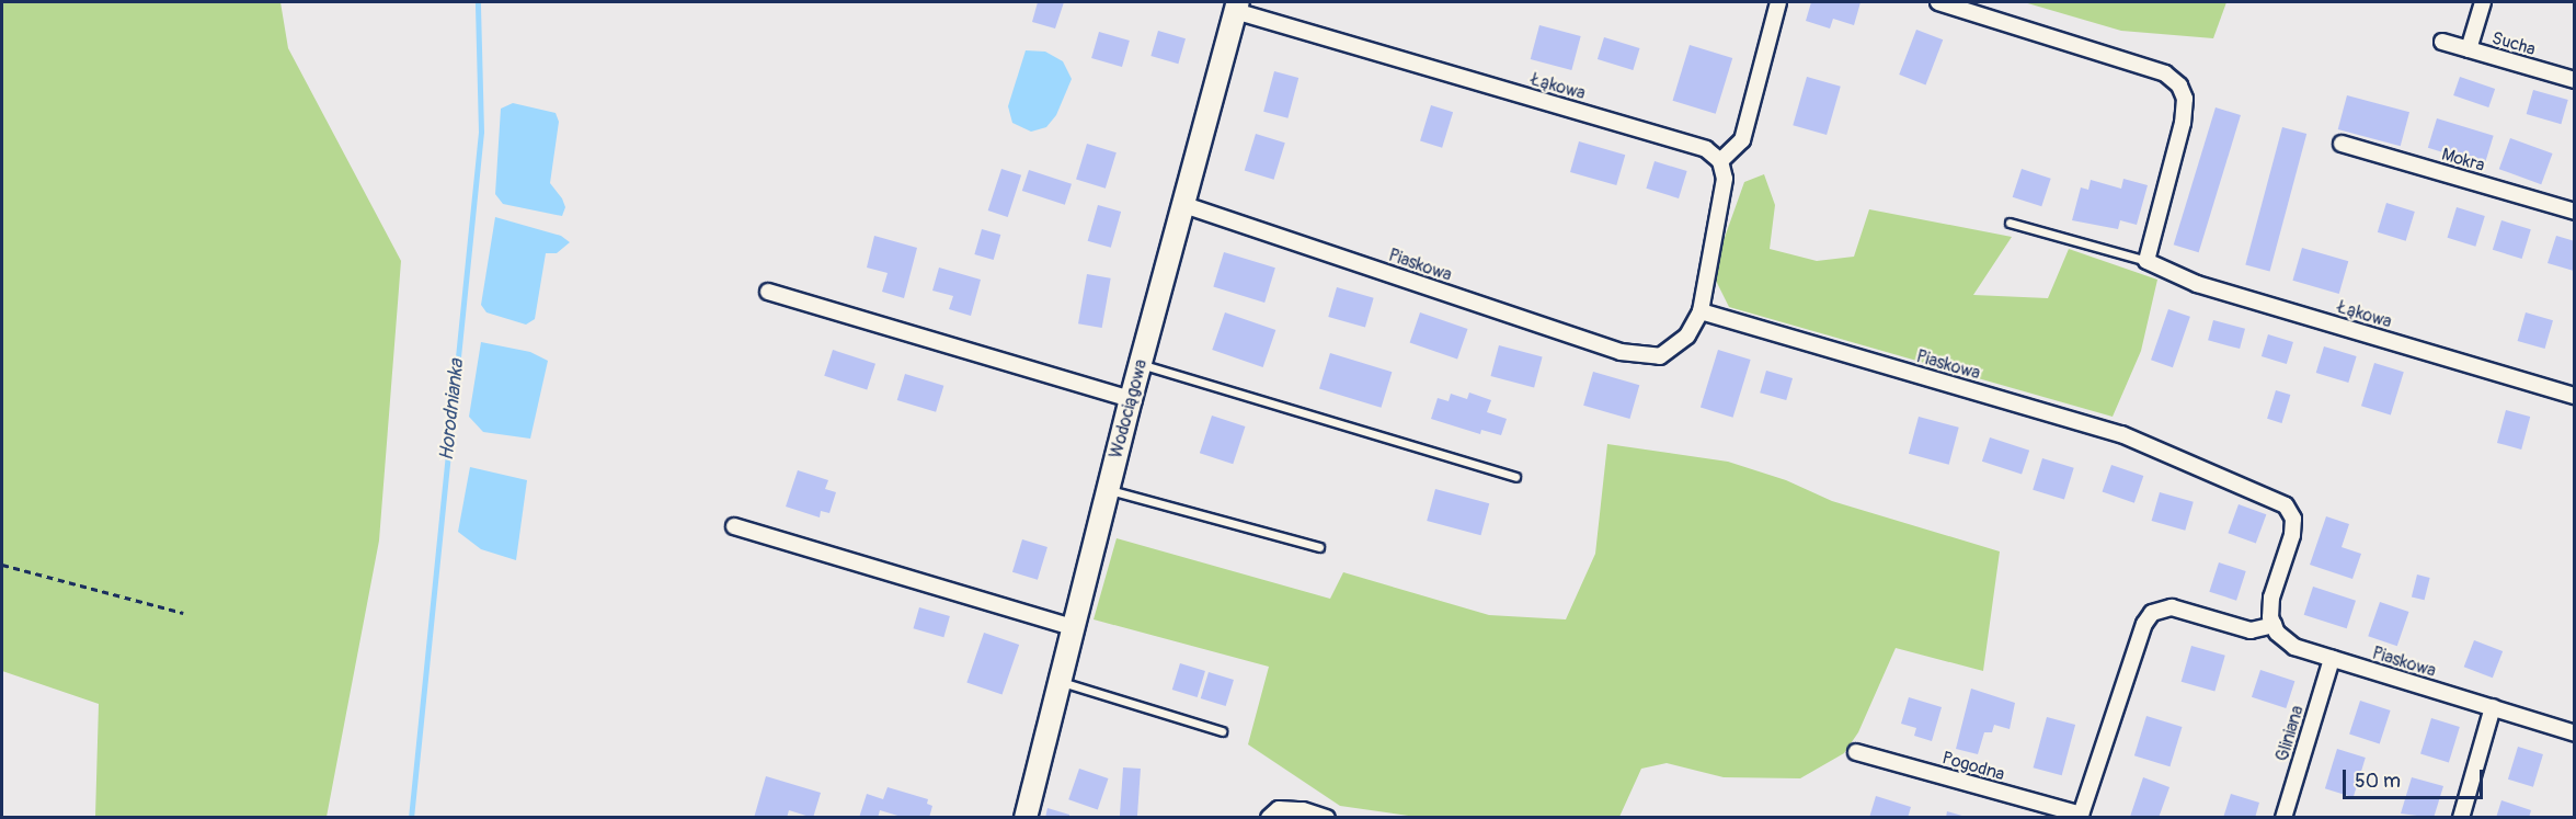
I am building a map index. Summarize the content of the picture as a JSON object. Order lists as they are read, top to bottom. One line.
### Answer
{"streets":{"street":["Sucha","Łąkowa","Mokra","Piaskowa","Wodociągowa","Gliniana","Pogodna"]},"crossings":[["Łąkowa","Wodociągowa"],["Piaskowa","Wodociągowa"],["Piaskowa","Gliniana"]],"water":["Horodnianka"],"scale_bar":"50 m"}
